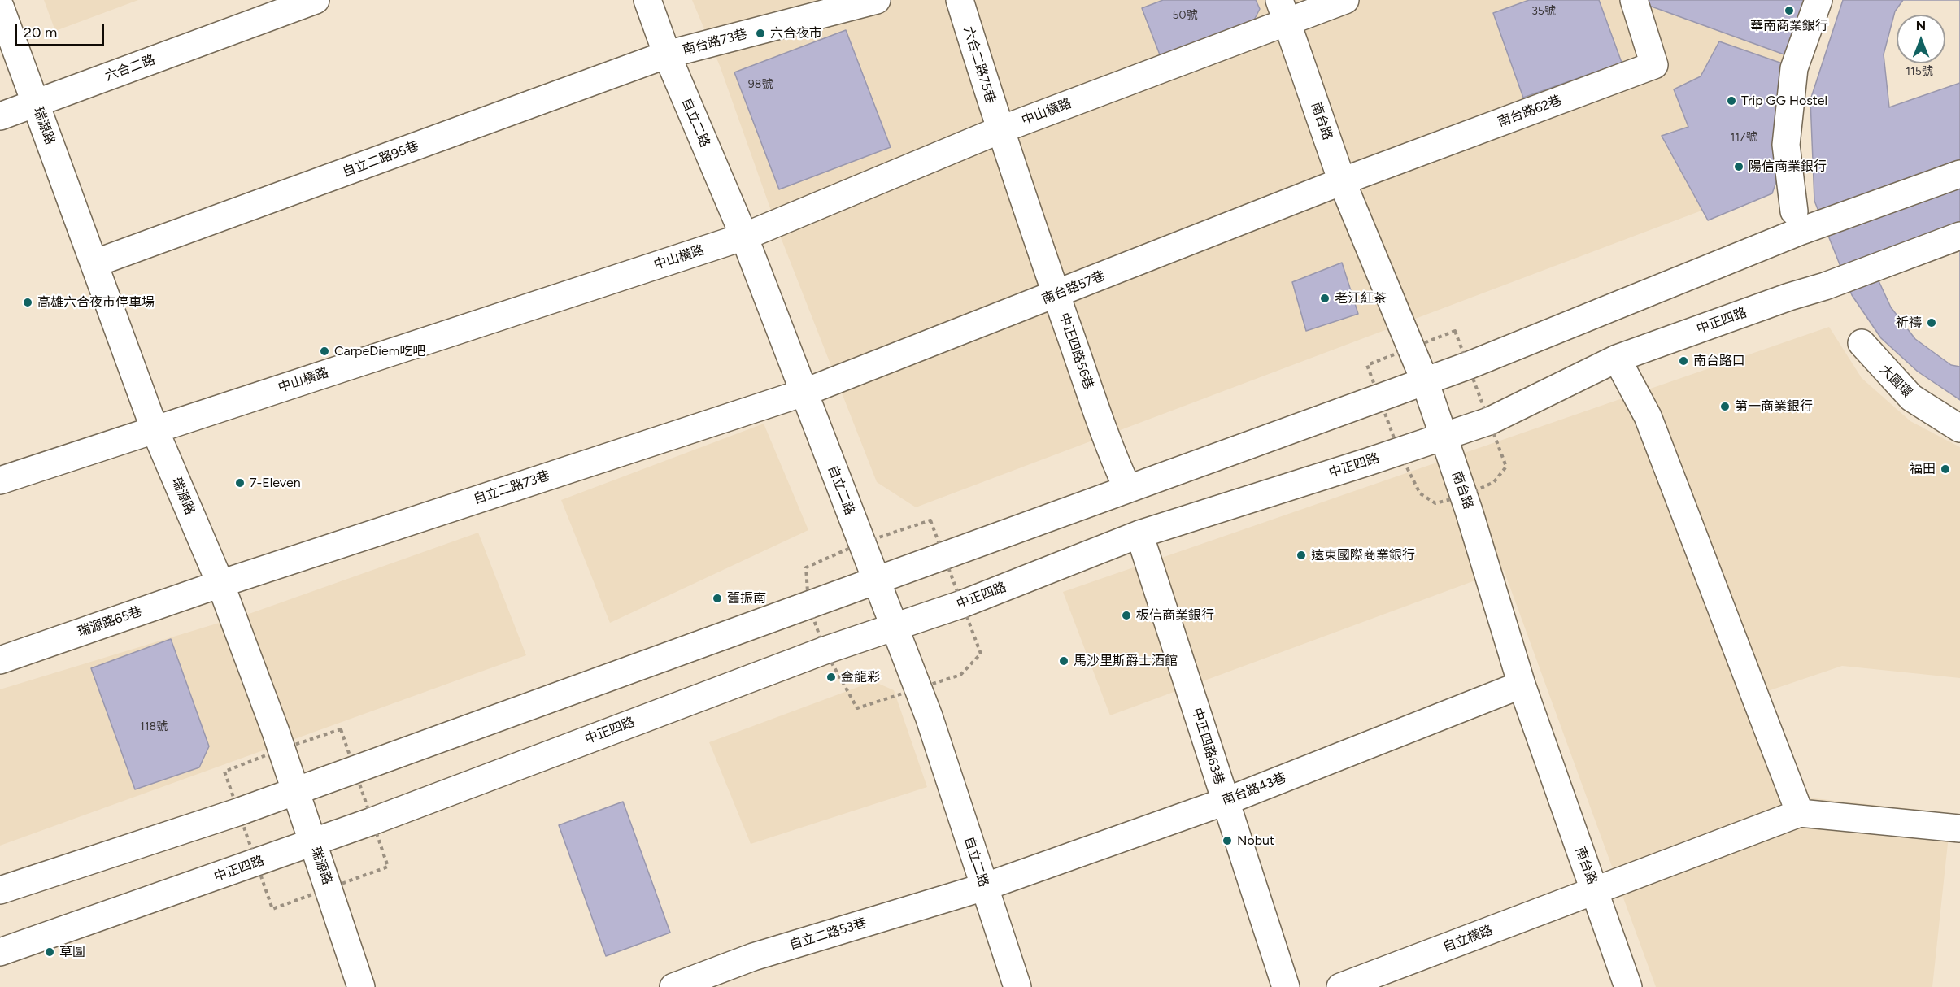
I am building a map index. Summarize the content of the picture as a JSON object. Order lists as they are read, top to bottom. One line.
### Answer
{"streets":{"street":["南台路73巷","六合二路75巷","六合二路","南台路62巷","中山橫路","南台路","自立二路","瑞源路","自立二路95巷","南台路57巷","中正四路","中正四路56巷","大圓環","自立二路73巷","瑞源路65巷","中正四路63巷","南台路43巷","自立二路53巷","自立橫路"]},"crossings":[["南台路73巷","自立二路"],["南台路73巷","自立二路95巷"],["六合二路75巷","中山橫路"],["六合二路75巷","中正四路56巷"],["六合二路","瑞源路"],["南台路62巷","南台路"],["南台路62巷","南台路57巷"],["中山橫路","南台路"],["中山橫路","自立二路"],["中山橫路","瑞源路"],["中山橫路","中正四路56巷"],["南台路","南台路57巷"],["南台路","中正四路"],["南台路","南台路43巷"],["南台路","自立橫路"],["自立二路","自立二路95巷"],["自立二路","南台路57巷"],["自立二路","中正四路"],["自立二路","自立二路73巷"],["自立二路","南台路43巷"],["自立二路","自立二路53巷"],["瑞源路","自立二路95巷"],["瑞源路","中正四路"],["瑞源路","自立二路73巷"],["瑞源路","瑞源路65巷"],["南台路57巷","中正四路56巷"],["南台路57巷","自立二路73巷"],["中正四路","中正四路63巷"],["自立二路73巷","瑞源路65巷"],["中正四路63巷","南台路43巷"],["南台路43巷","自立二路53巷"]],"places":["華南商業銀行","六合夜市","Trip GG Hostel","陽信商業銀行","老江紅茶","高雄六合夜市停車場","祈禱","CarpeDiem吃吧","南台路口","第一商業銀行","福田","7-Eleven","遠東國際商業銀行","舊振南","板信商業銀行","馬沙里斯爵士酒館","金龍彩","Nobut","草圖"],"house_numbers":["35號","50號","115號","98號","117號","118號"],"scale_bar":"20 m","north":"top"}
